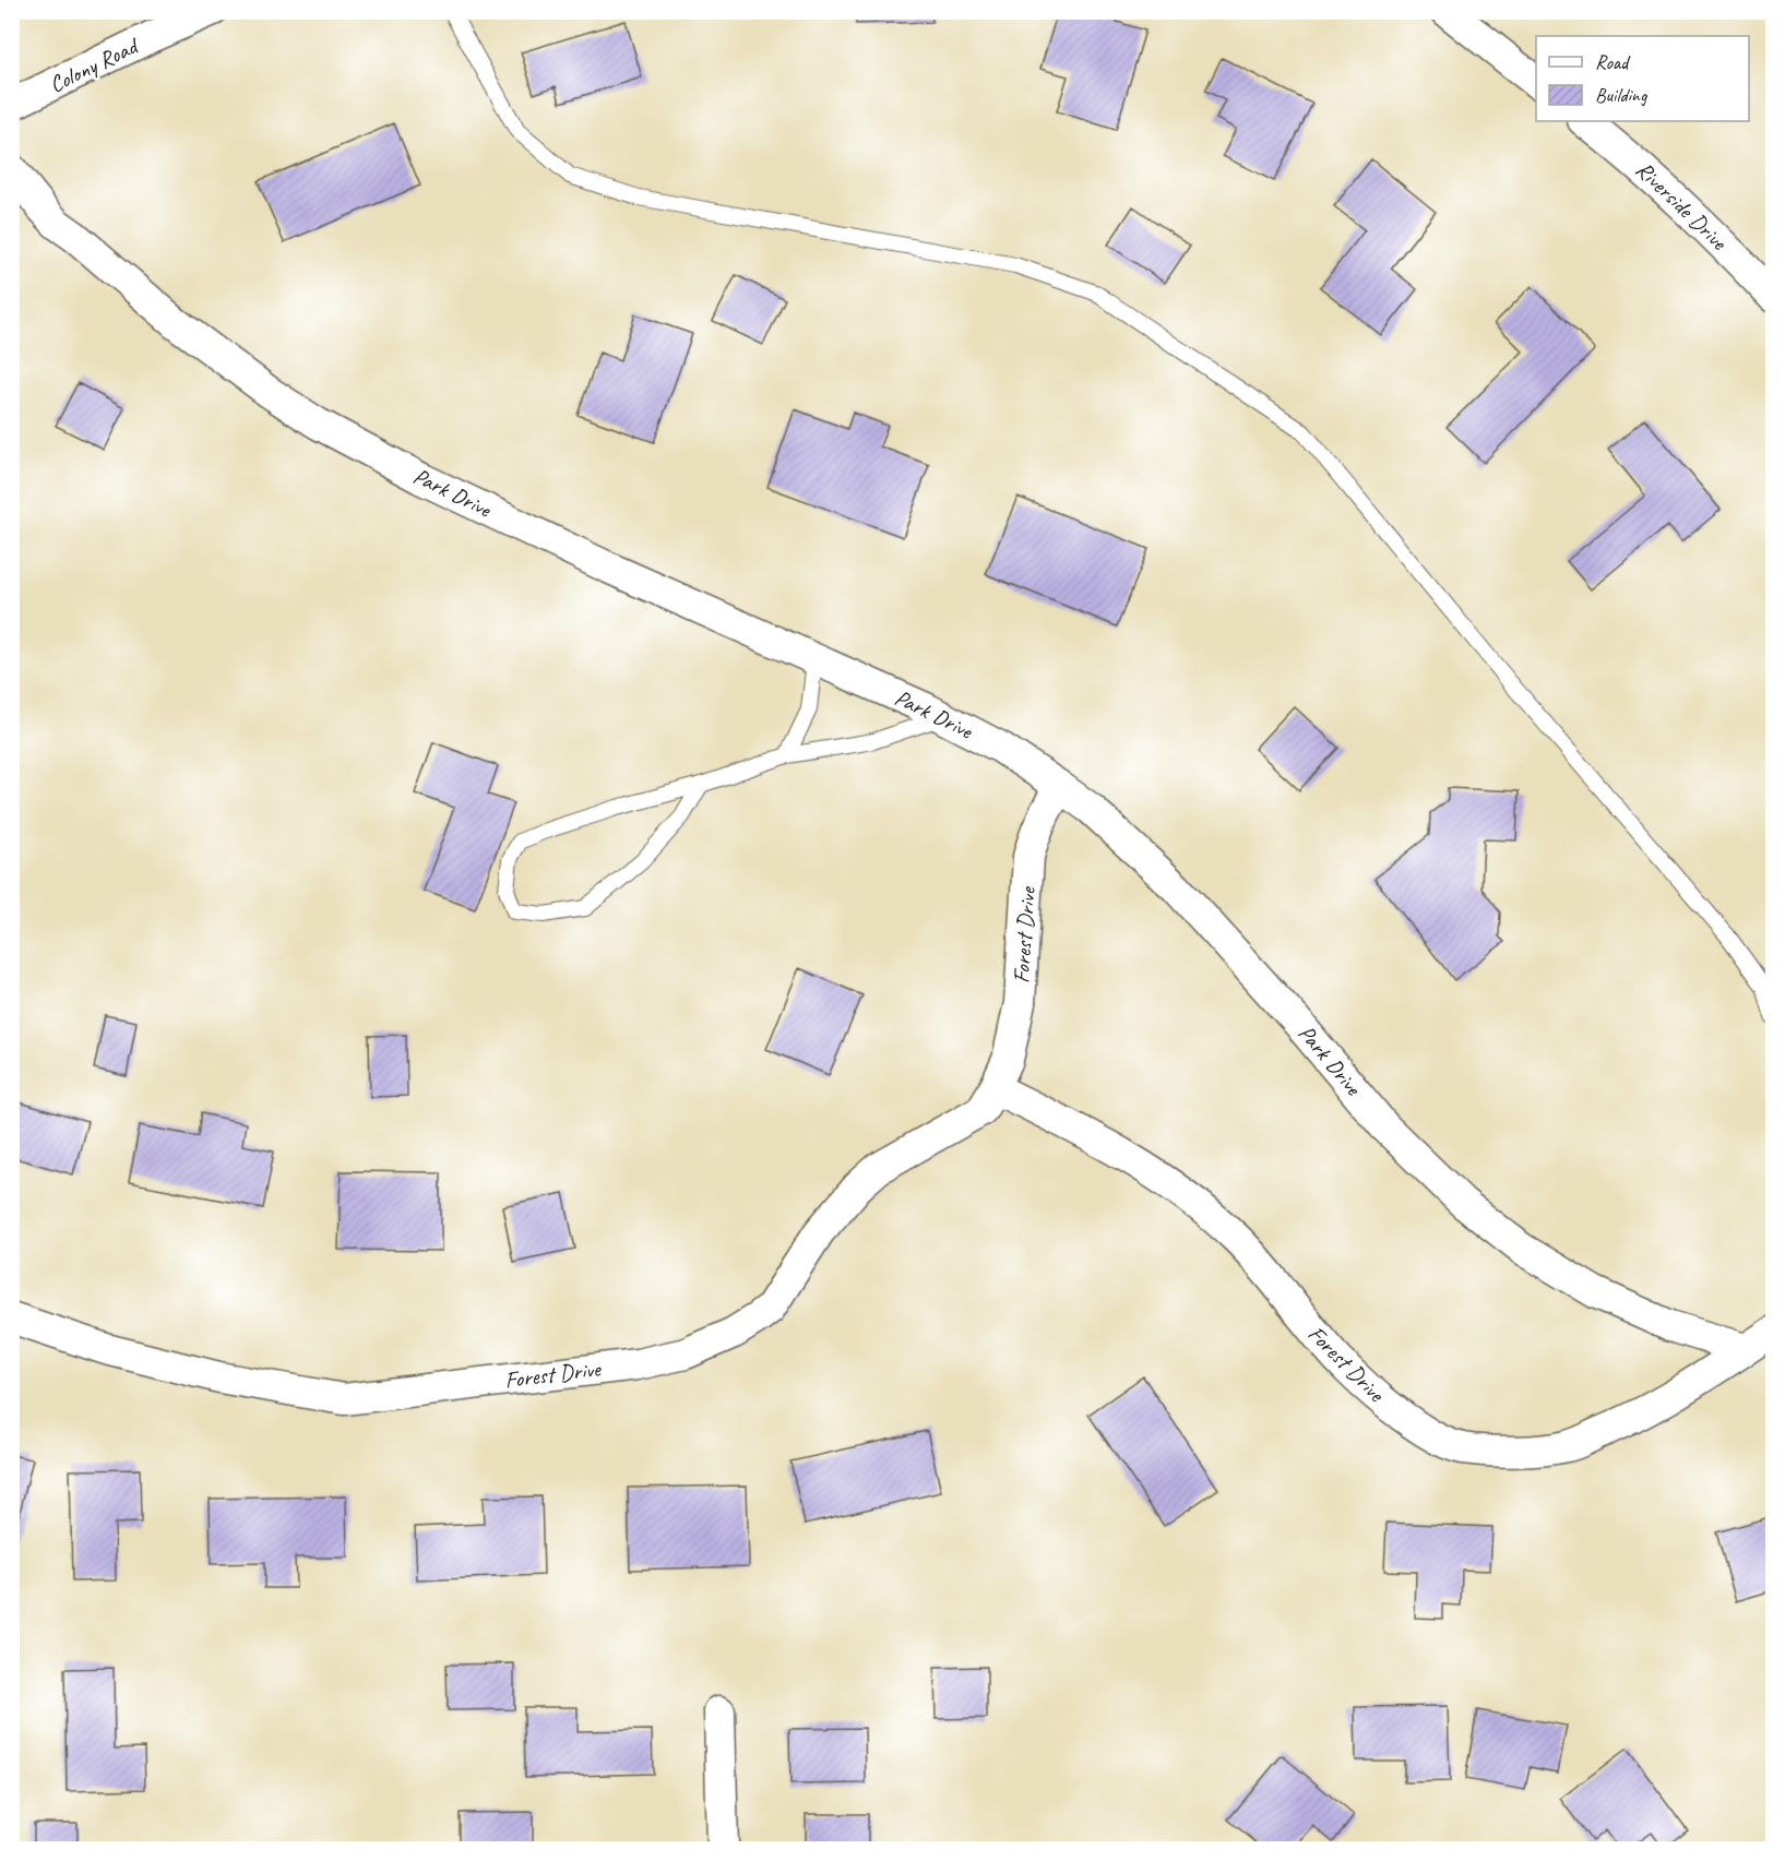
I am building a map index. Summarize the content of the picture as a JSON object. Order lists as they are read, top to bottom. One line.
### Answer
{"streets":{"street":["Colony Road","Riverside Drive","Park Drive","Forest Drive"]},"crossings":[["Park Drive","Forest Drive"]],"legend":["Road","Building"]}
